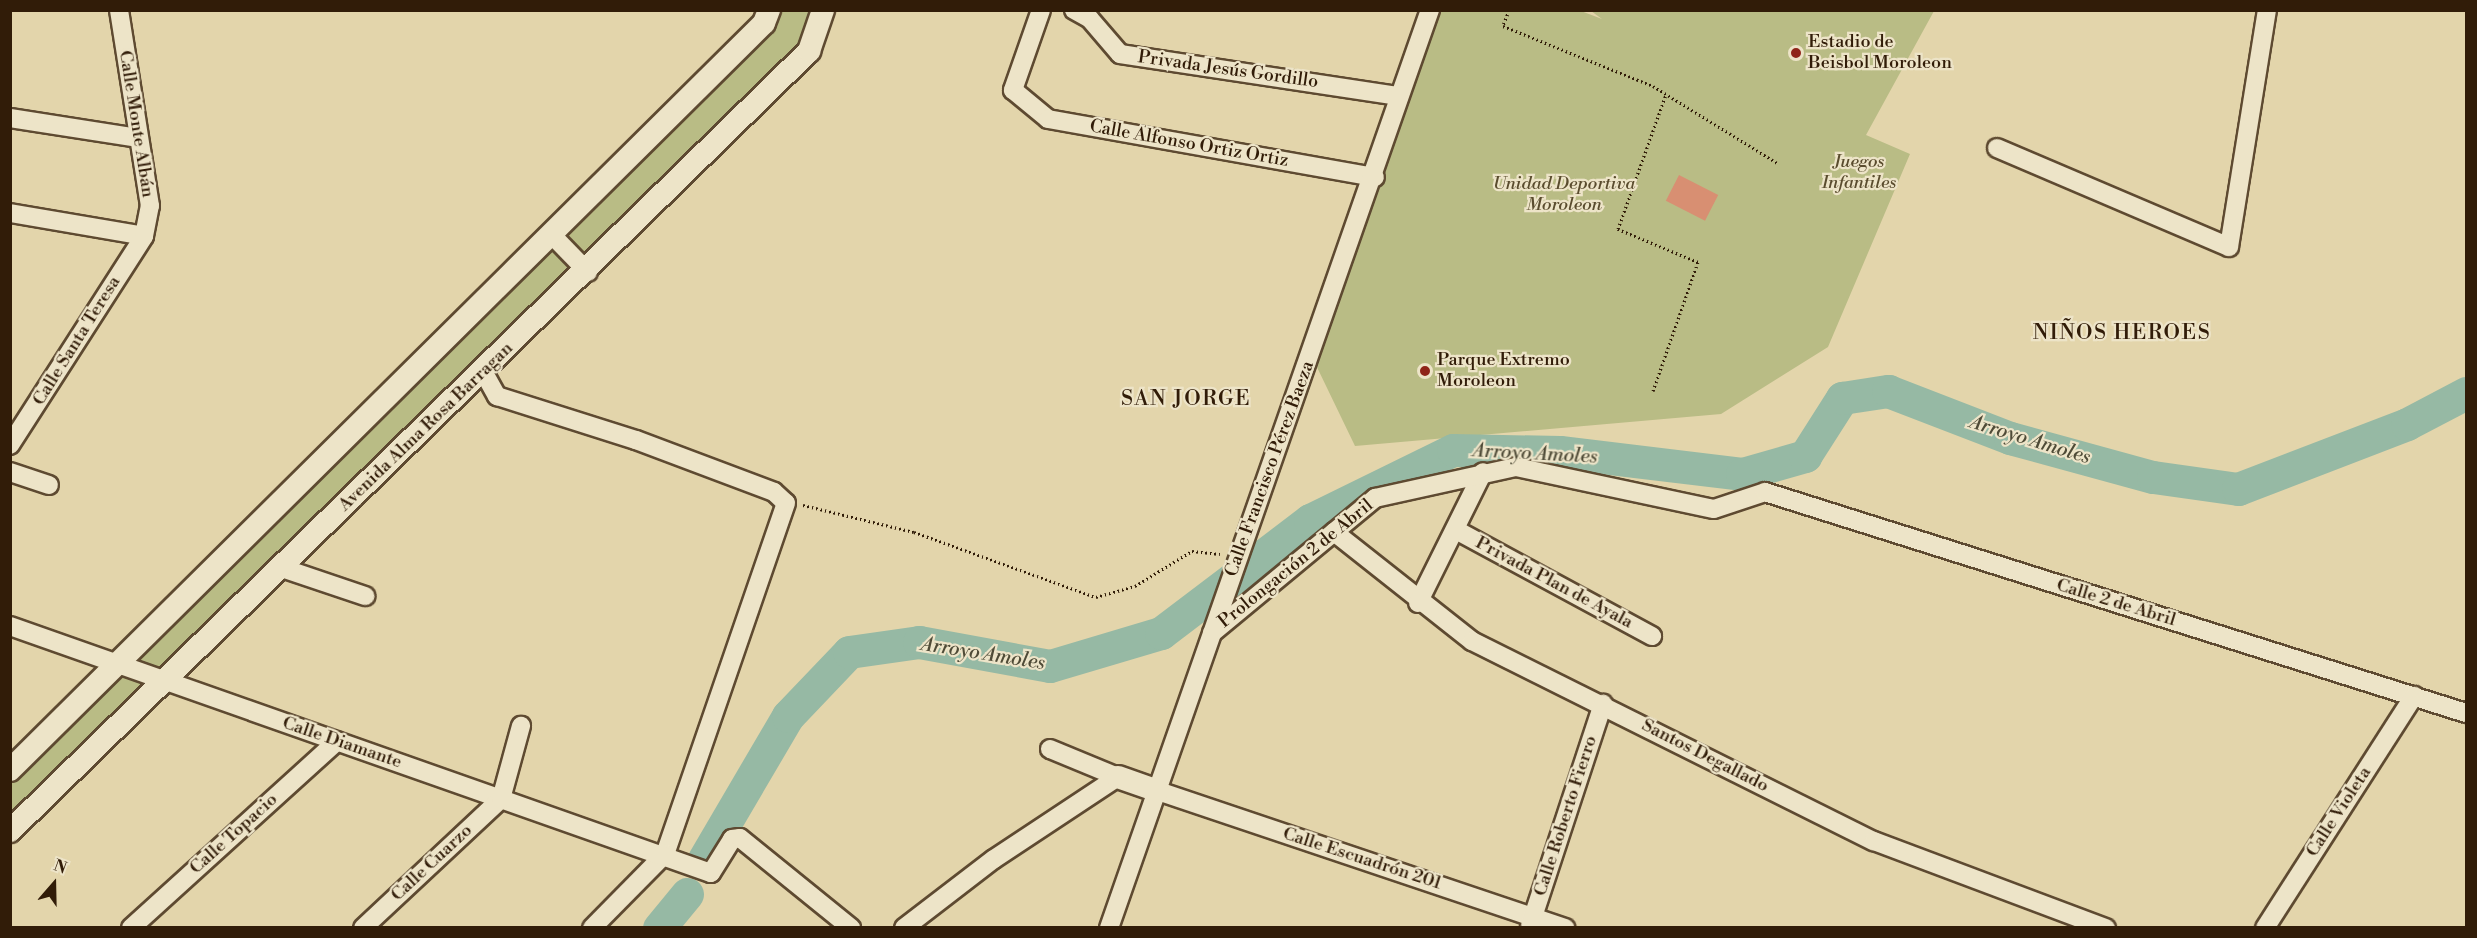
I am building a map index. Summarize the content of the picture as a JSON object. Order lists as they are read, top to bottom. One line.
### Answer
{"streets":{"street":["Privada Jesús Gordillo","Calle Monte Albán","Calle Alfonso Ortiz Ortiz","Calle Santa Teresa","Avenida Alma Rosa Barragan","Calle Francisco Pérez Baeza","Prolongación 2 de Abril","Privada Plan de Ayala","Calle 2 de Abril","Calle Diamante","Santos Degallado","Calle Violeta","Calle Roberto Fierro","Calle Topacio","Calle Escuadrón 201","Calle Cuarzo"]},"crossings":[["Privada Jesús Gordillo","Calle Francisco Pérez Baeza"],["Calle Monte Albán","Calle Santa Teresa"],["Calle Alfonso Ortiz Ortiz","Calle Francisco Pérez Baeza"],["Avenida Alma Rosa Barragan","Calle Diamante"],["Calle Francisco Pérez Baeza","Prolongación 2 de Abril"],["Calle Francisco Pérez Baeza","Calle Escuadrón 201"],["Prolongación 2 de Abril","Calle 2 de Abril"],["Prolongación 2 de Abril","Santos Degallado"],["Calle 2 de Abril","Calle Violeta"],["Calle Diamante","Calle Topacio"],["Calle Diamante","Calle Cuarzo"],["Santos Degallado","Calle Roberto Fierro"],["Calle Roberto Fierro","Calle Escuadrón 201"]],"districts":["NIÑOS HEROES","SAN JORGE"],"water":["Arroyo Amoles"],"parks":["Juegos Infantiles","Unidad Deportiva Moroleon"],"places":["Estadio de Beisbol Moroleon","Parque Extremo Moroleon"],"north":"top"}
